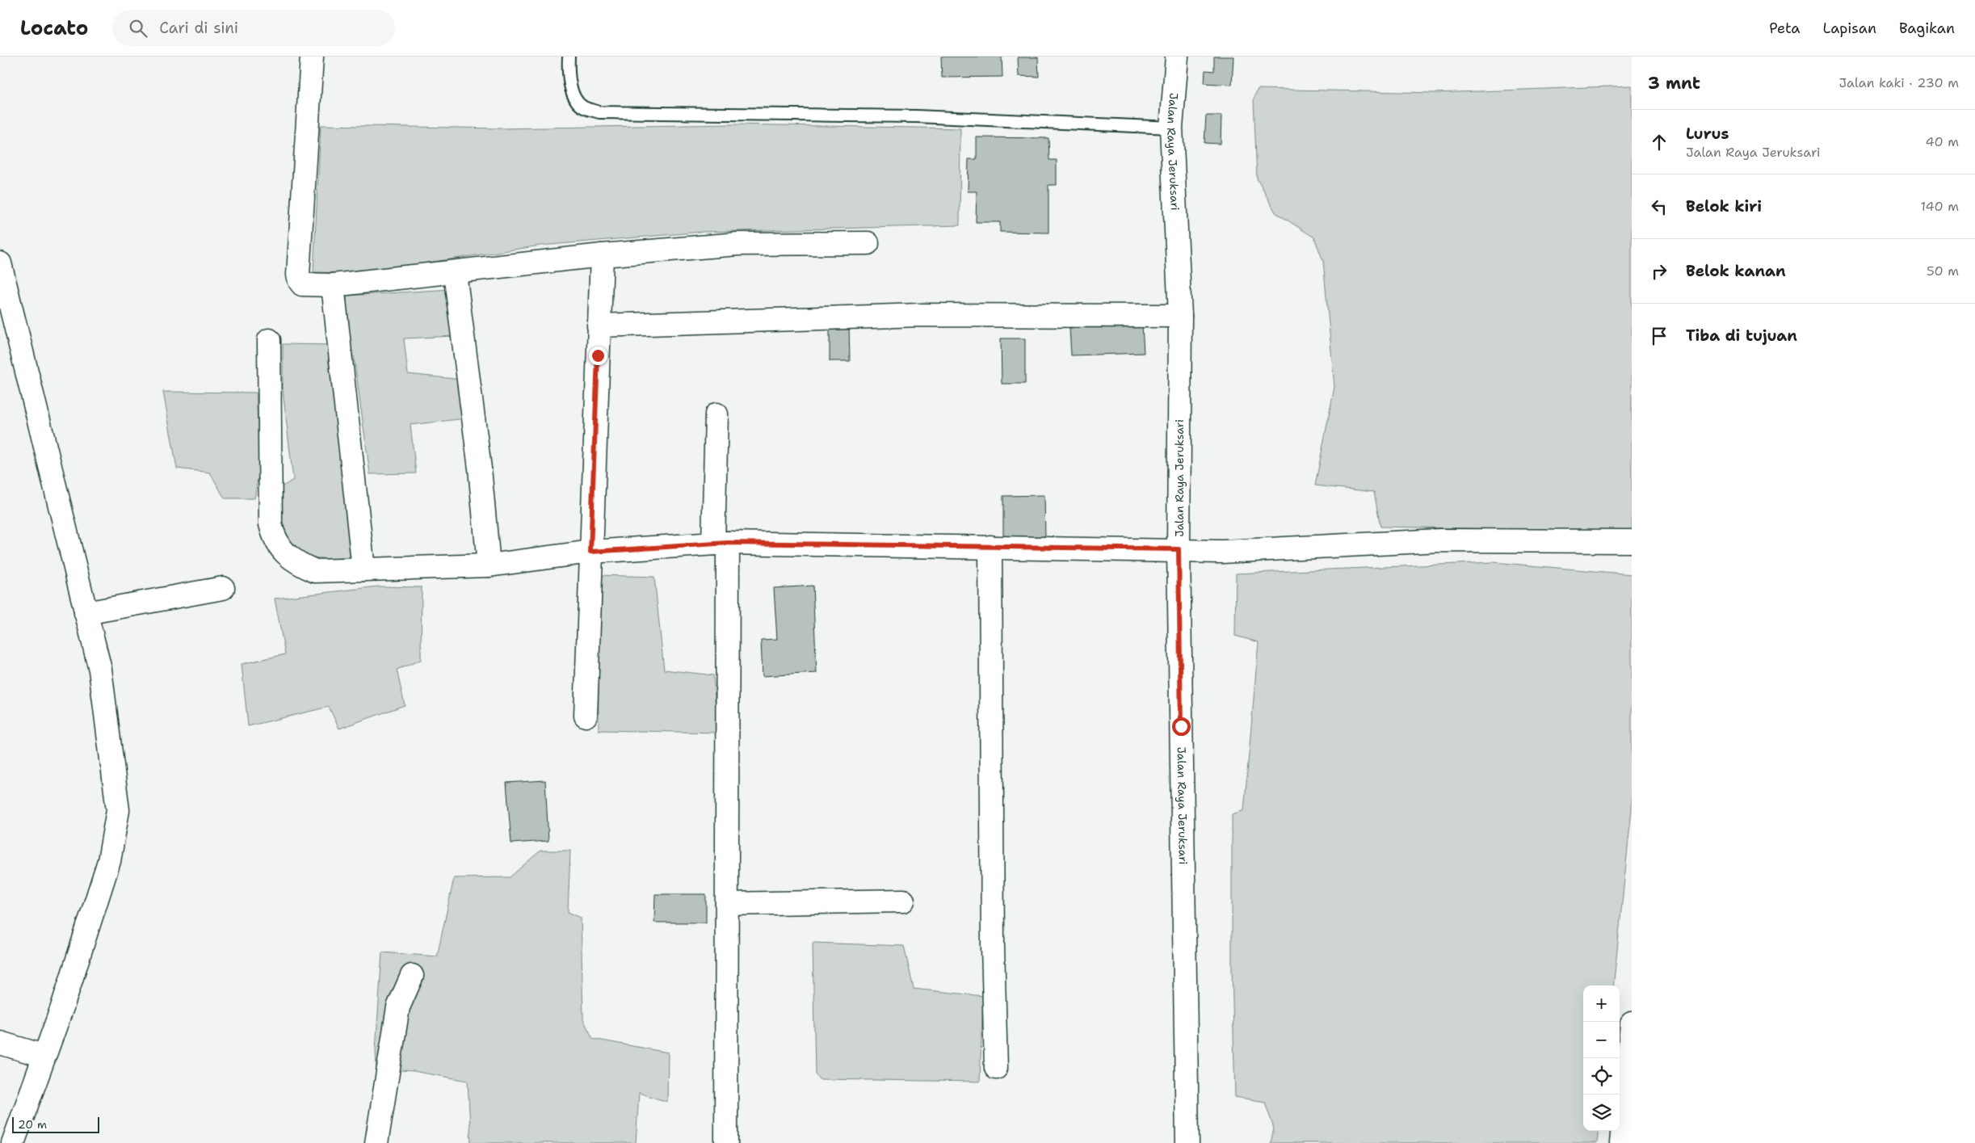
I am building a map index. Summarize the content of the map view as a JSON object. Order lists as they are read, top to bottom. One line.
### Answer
{"streets":{"street":["Jalan Raya Jeruksari"]},"scale_bar":"20 m","page":{"header":"Locato","search":"Cari di sini","nav":["Peta","Lapisan","Bagikan"],"heading":["3 mnt","Jalan kaki · 230 m"],"list":[["Lurus","Jalan Raya Jeruksari","40 m"],["Belok kiri","140 m"],["Belok kanan","50 m"],"Tiba di tujuan"],"map_buttons":["+","−"],"scale":"20 m"}}
